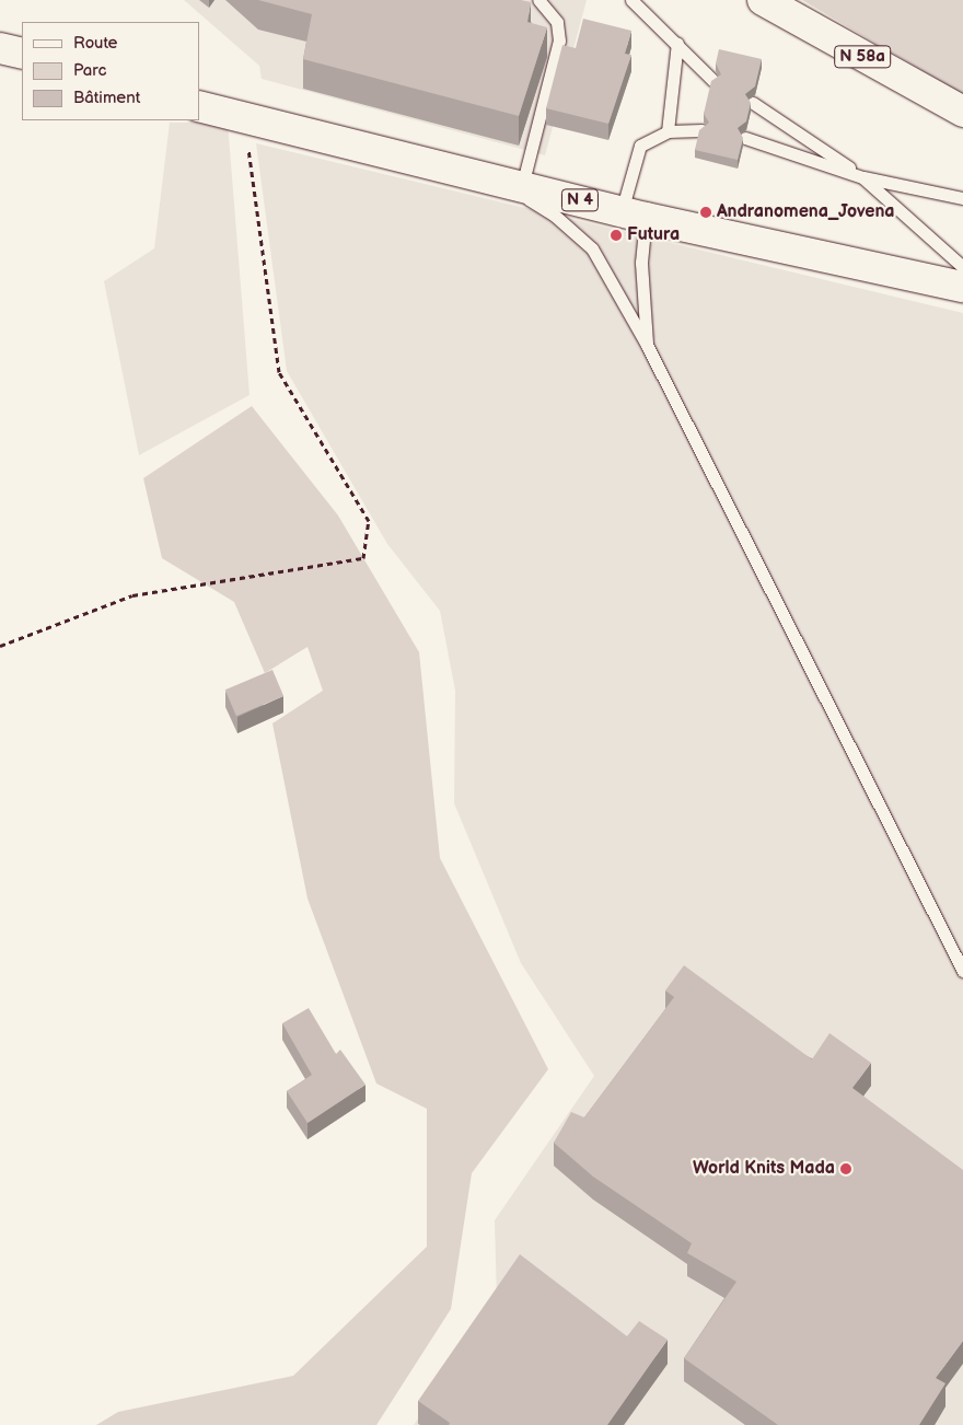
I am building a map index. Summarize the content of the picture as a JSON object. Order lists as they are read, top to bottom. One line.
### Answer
{"streets":{"main road":["N 58a","N 4"]},"places":["Andranomena_Jovena","Futura","World Knits Mada"],"legend":["Route","Parc","Bâtiment"]}
